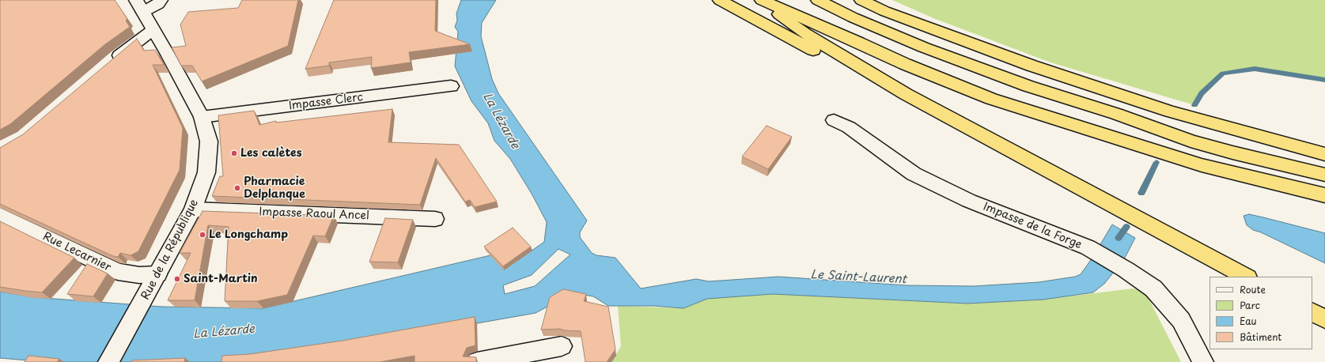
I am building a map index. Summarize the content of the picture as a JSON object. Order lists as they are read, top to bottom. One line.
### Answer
{"streets":{"street":["Impasse Clerc","Impasse Raoul Ancel","Impasse de la Forge","Rue de la République","Rue Lecarnier"]},"crossings":[["Impasse Clerc","Rue de la République"],["Impasse Raoul Ancel","Rue de la République"],["Rue de la République","Rue Lecarnier"]],"water":["La Lézarde","Le Saint-Laurent"],"places":["Les calètes","Pharmacie Delplanque","Le Longchamp","Saint-Martin"],"legend":["Route","Parc","Eau","Bâtiment"]}
